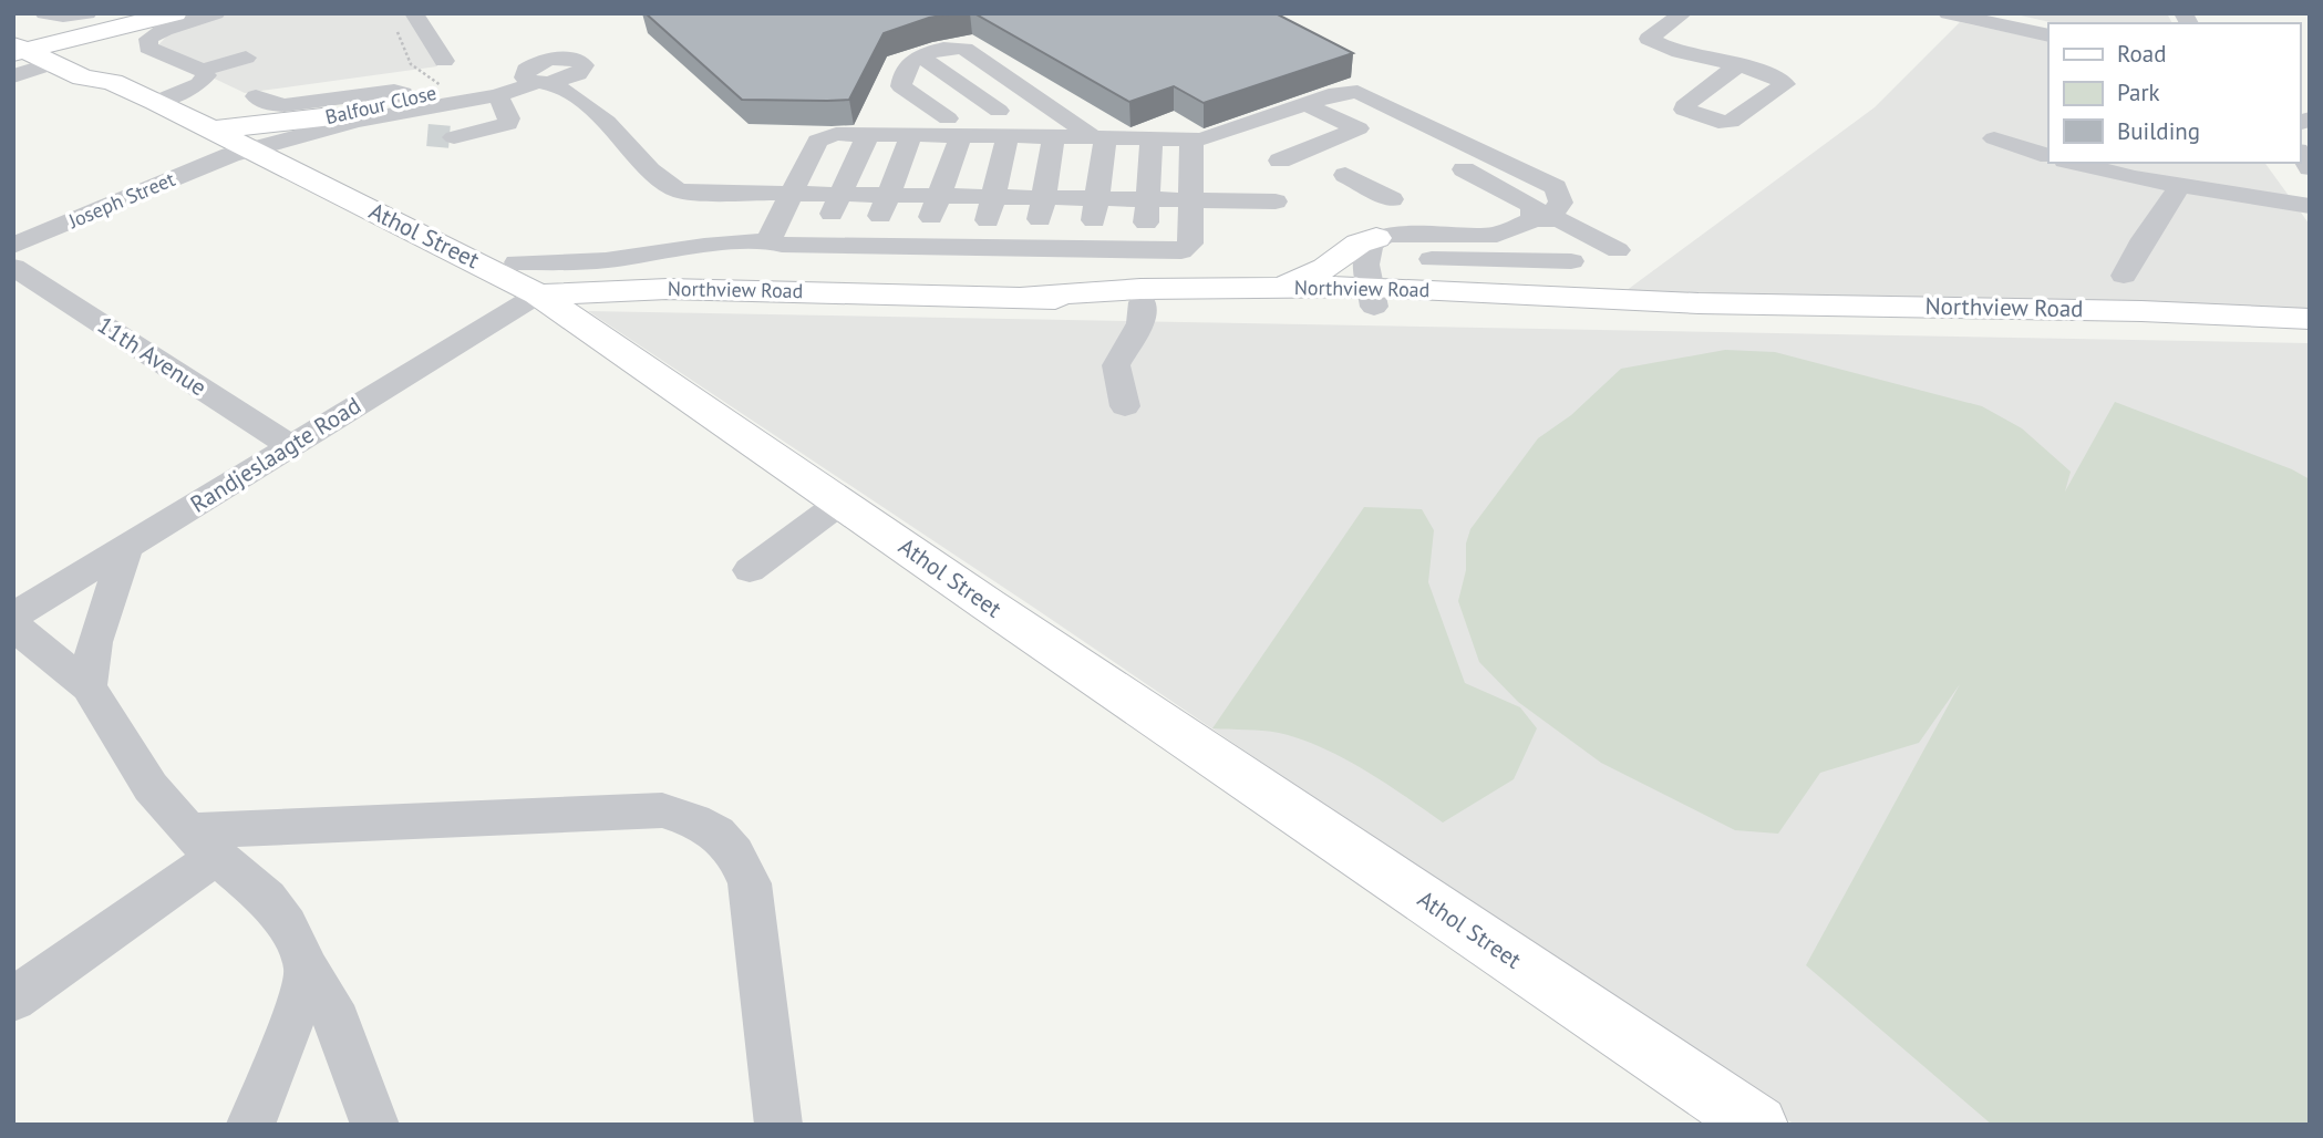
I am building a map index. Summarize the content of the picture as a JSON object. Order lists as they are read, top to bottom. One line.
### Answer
{"streets":{"main road":["Athol Street","Northview Road"],"street":["Balfour Close","Joseph Street","11th Avenue","Randjeslaagte Road"]},"crossings":[["Balfour Close","Joseph Street"],["Balfour Close","Athol Street"],["Joseph Street","Athol Street"],["Athol Street","Northview Road"],["Athol Street","Randjeslaagte Road"],["Northview Road","Randjeslaagte Road"],["11th Avenue","Randjeslaagte Road"]],"legend":["Road","Park","Building"]}
